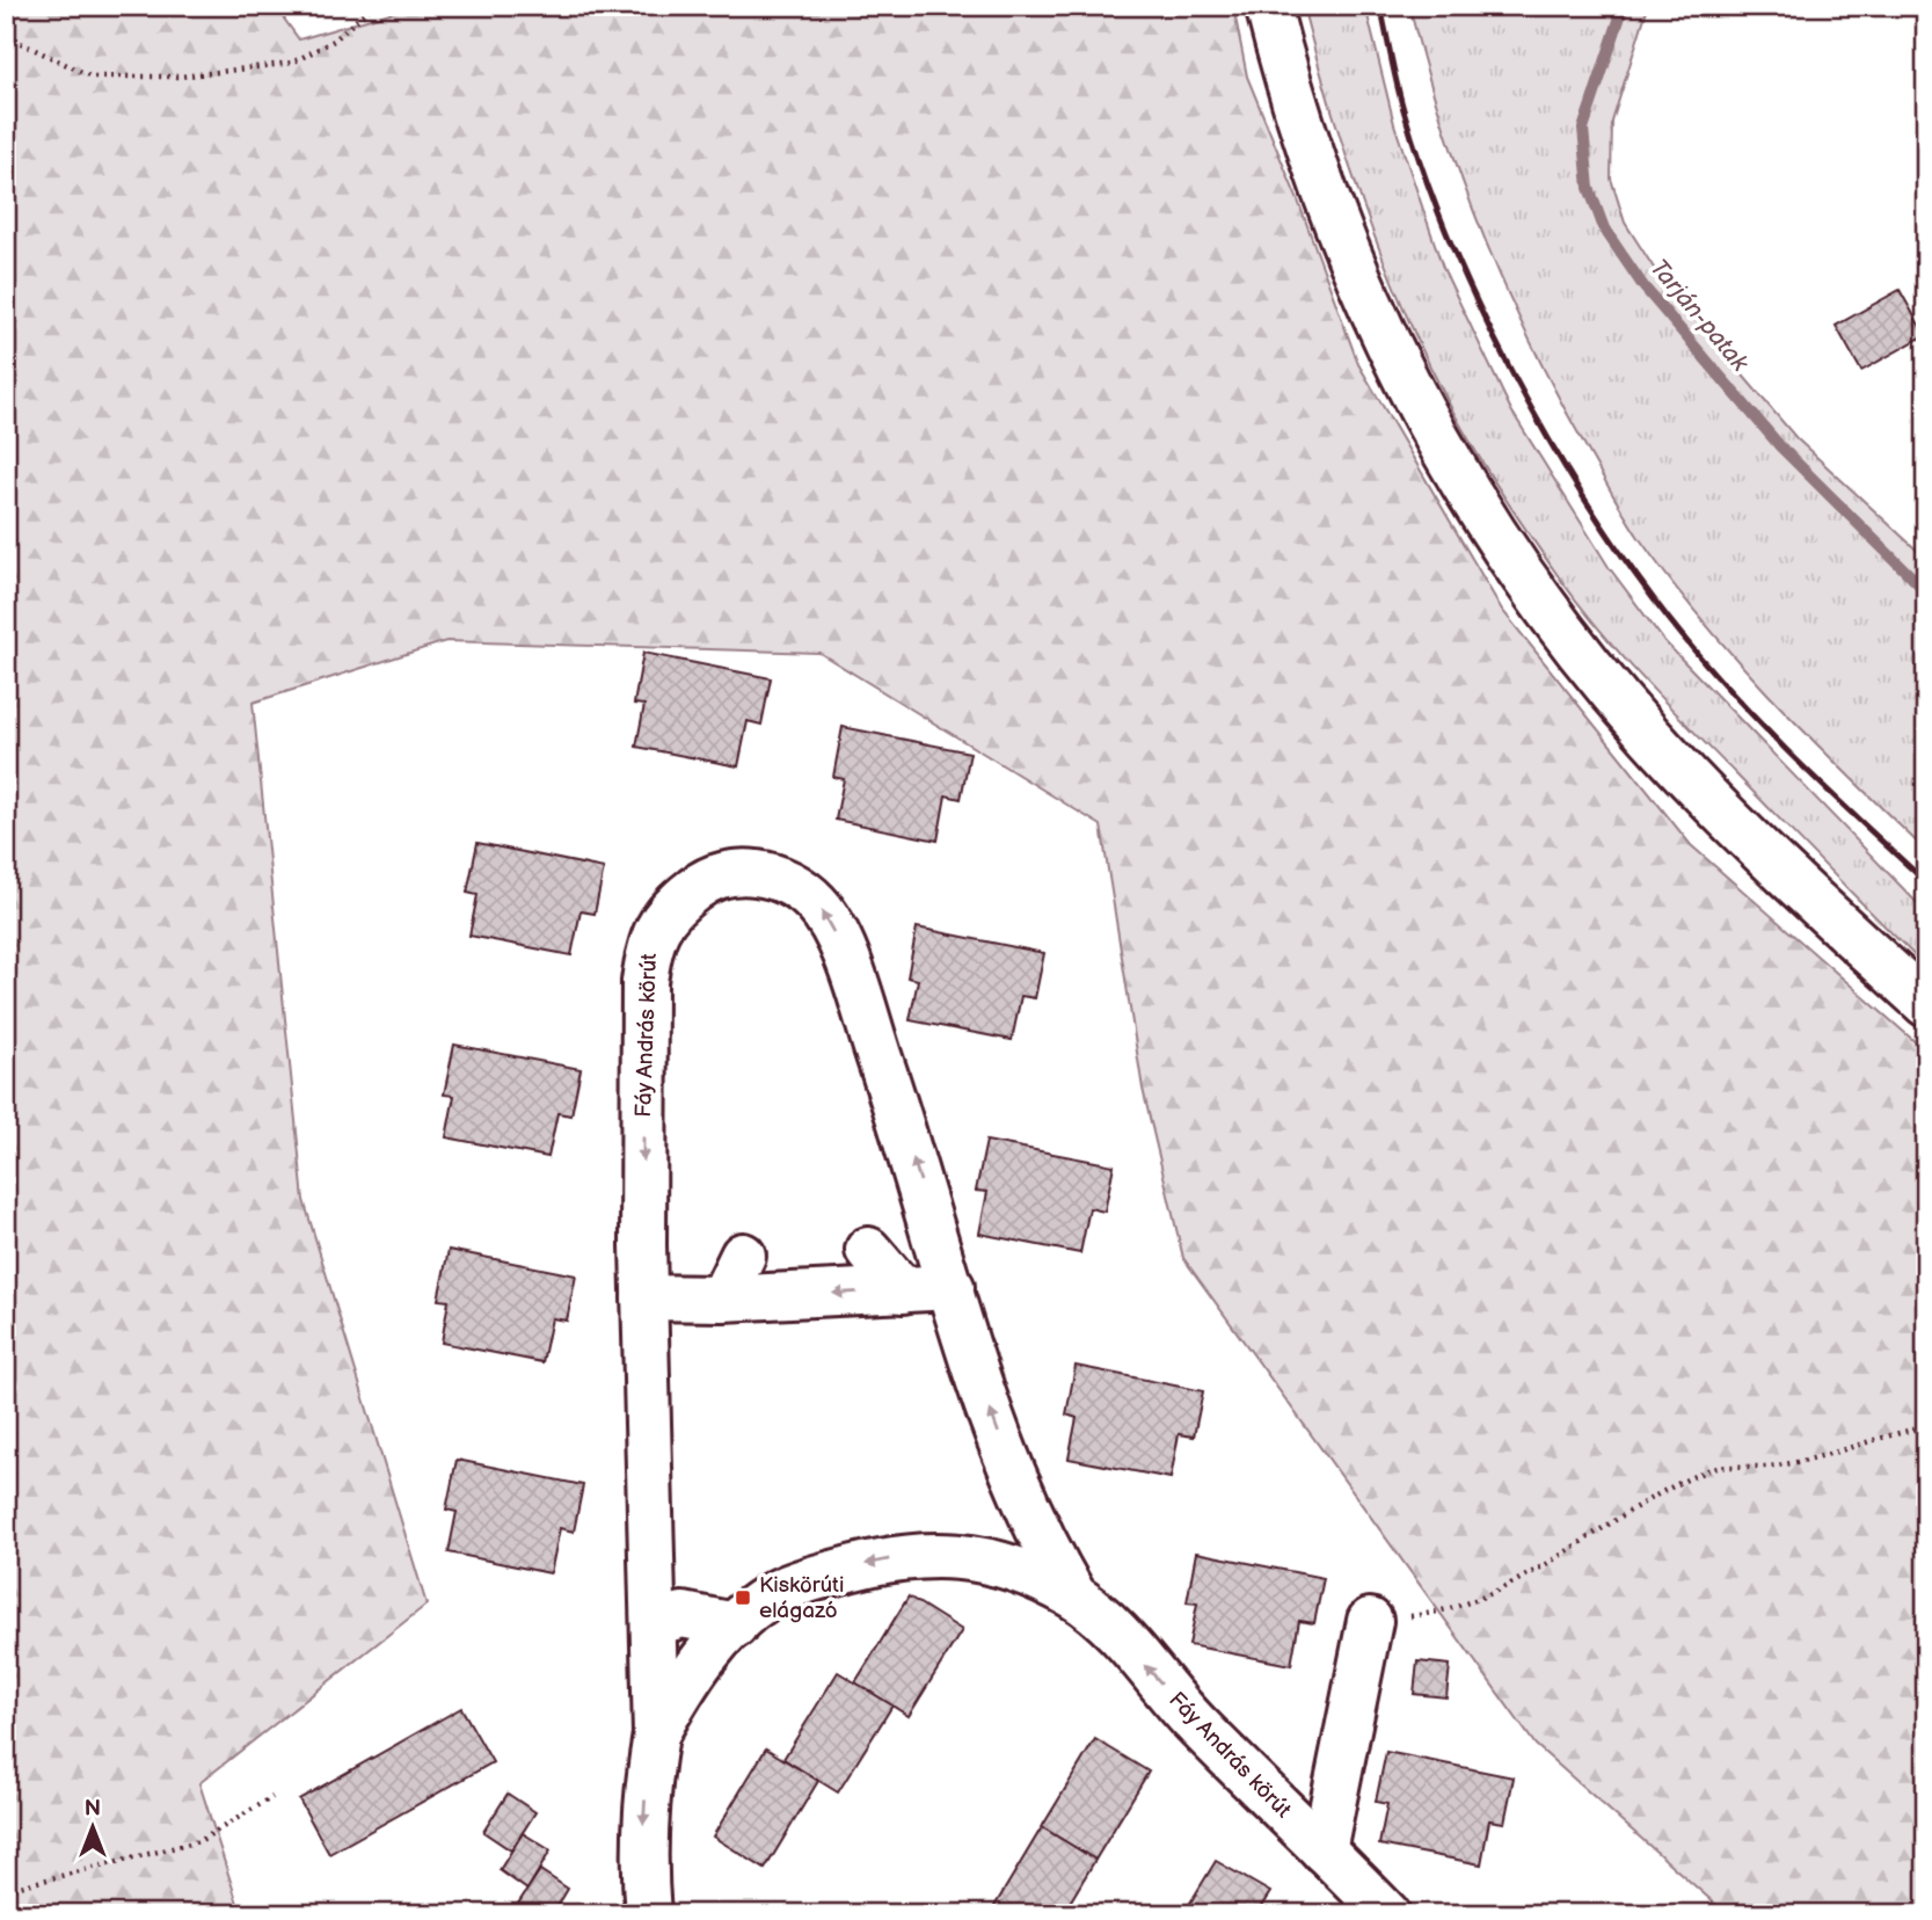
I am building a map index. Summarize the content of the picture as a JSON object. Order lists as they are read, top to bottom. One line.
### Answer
{"streets":{"street":["Fáy András körút"]},"water":["Tarján-patak"],"places":{"transit":["Kiskörúti elágazó"]},"north":"top"}
